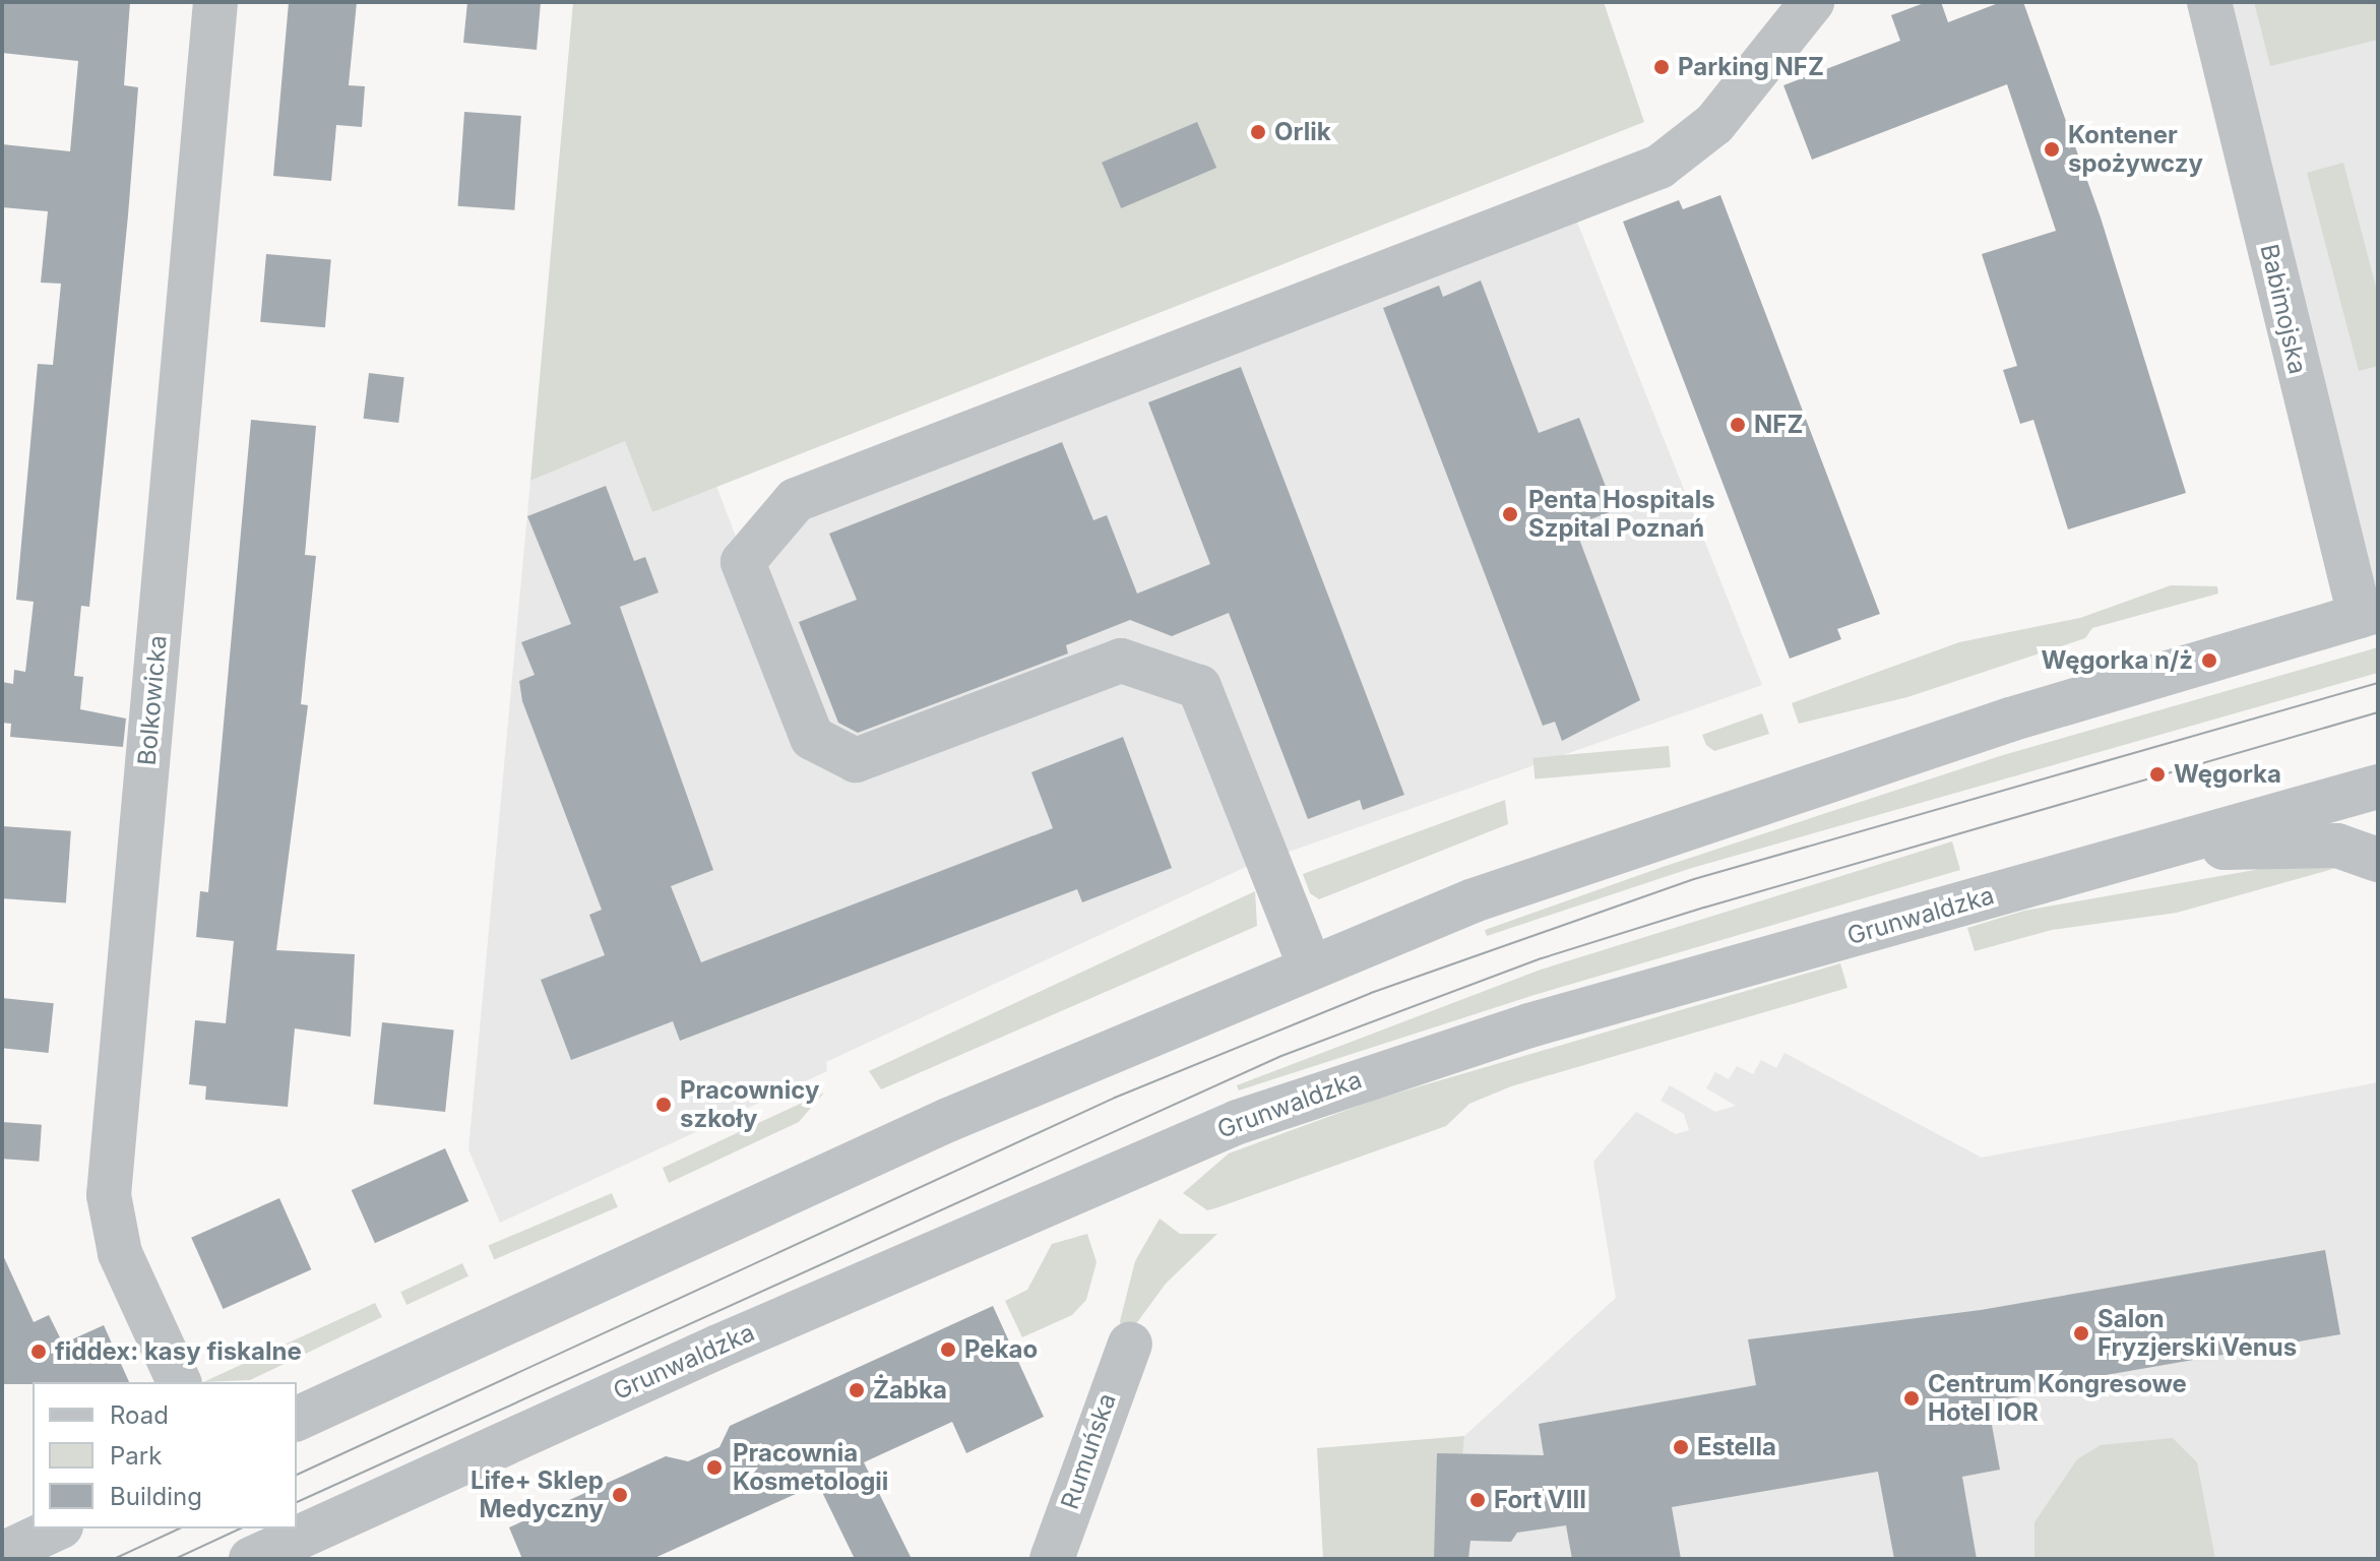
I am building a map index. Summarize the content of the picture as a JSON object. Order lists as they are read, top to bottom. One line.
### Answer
{"streets":{"street":["Babimojska","Bolkowicka","Grunwaldzka","Rumuńska"]},"places":["Parking NFZ","Orlik","Kontener spożywczy","NFZ","Penta Hospitals Szpital Poznań","Węgorka n/ż","Węgorka","Pracownicy szkoły","Salon Fryzjerski Venus","Pekao","fiddex: kasy fiskalne","Żabka","Centrum Kongresowe Hotel IOR","Estella","Pracownia Kosmetologii","Life+ Sklep Medyczny","Fort VIII"],"legend":["Road","Park","Building"]}
